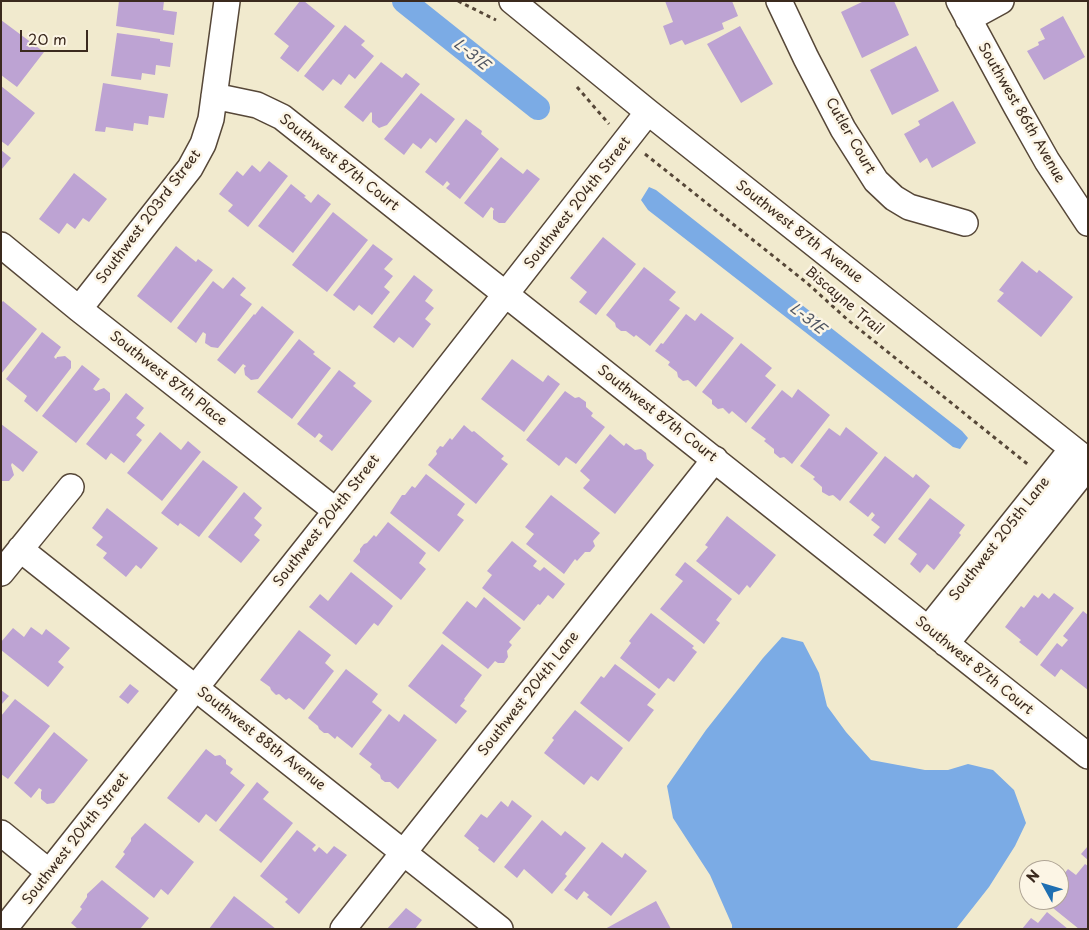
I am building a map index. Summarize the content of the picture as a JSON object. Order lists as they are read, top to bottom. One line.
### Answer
{"streets":{"street":["Southwest 86th Avenue","Cutler Court","Southwest 87th Court","Southwest 204th Street","Southwest 203rd Street","Southwest 87th Avenue","Southwest 87th Place","Southwest 205th Lane","Southwest 204th Lane","Southwest 88th Avenue"],"path":["Biscayne Trail"]},"crossings":[["Southwest 87th Court","Southwest 204th Street"],["Southwest 87th Court","Southwest 203rd Street"],["Southwest 87th Court","Southwest 205th Lane"],["Southwest 87th Court","Southwest 204th Lane"],["Southwest 204th Street","Southwest 87th Avenue"],["Southwest 204th Street","Southwest 87th Place"],["Southwest 204th Street","Southwest 88th Avenue"],["Southwest 203rd Street","Southwest 87th Place"],["Southwest 87th Avenue","Southwest 205th Lane"],["Southwest 204th Lane","Southwest 88th Avenue"]],"water":["L-31E"],"scale_bar":"20 m","north":"top left"}
